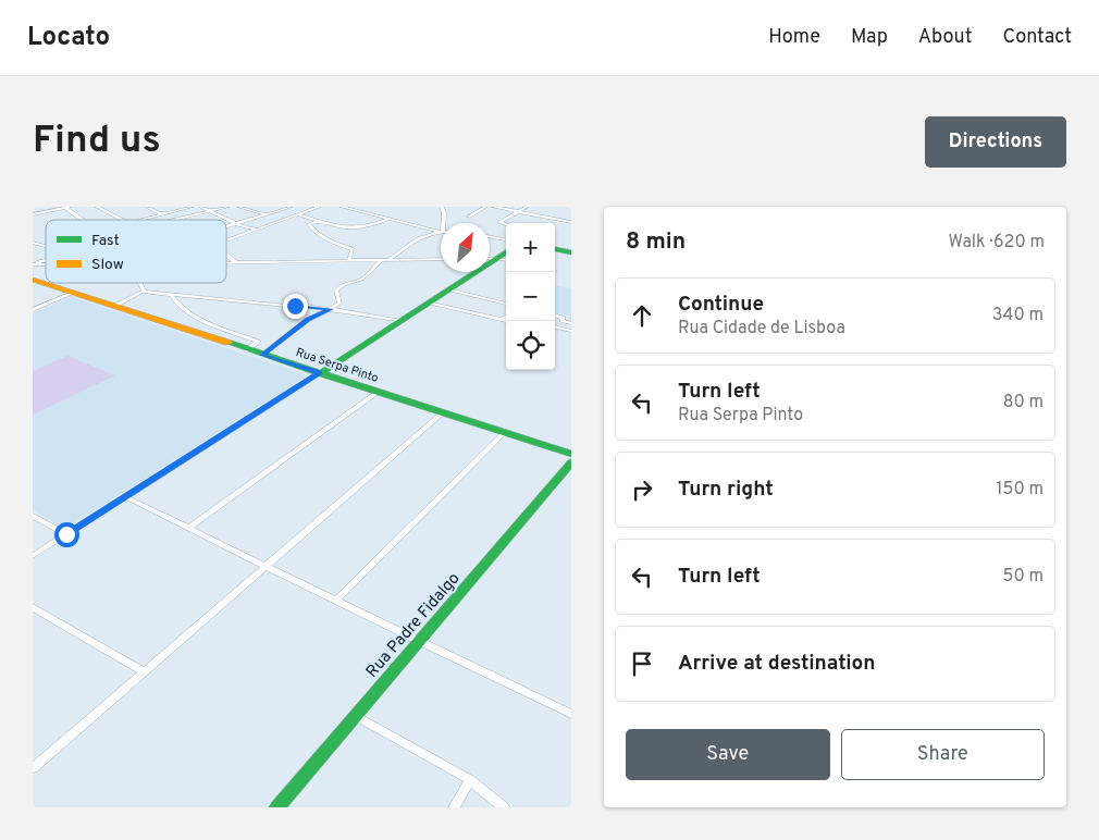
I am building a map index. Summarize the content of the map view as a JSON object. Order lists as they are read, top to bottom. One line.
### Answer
{"streets":{"street":["Rua Serpa Pinto","Rua Padre Fidalgo"]},"legend":["Fast","Slow"],"north":"top right","page":{"header":"Locato","nav":["Home","Map","About","Contact"],"buttons":["Directions",["Save","Share"]],"title":"Find us","heading":["8 min","Walk · 620 m"],"map_buttons":["+","−"],"list":[["Continue","Rua Cidade de Lisboa","340 m"],["Turn left","Rua Serpa Pinto","80 m"],["Turn right","150 m"],["Turn left","50 m"],"Arrive at destination"]}}
